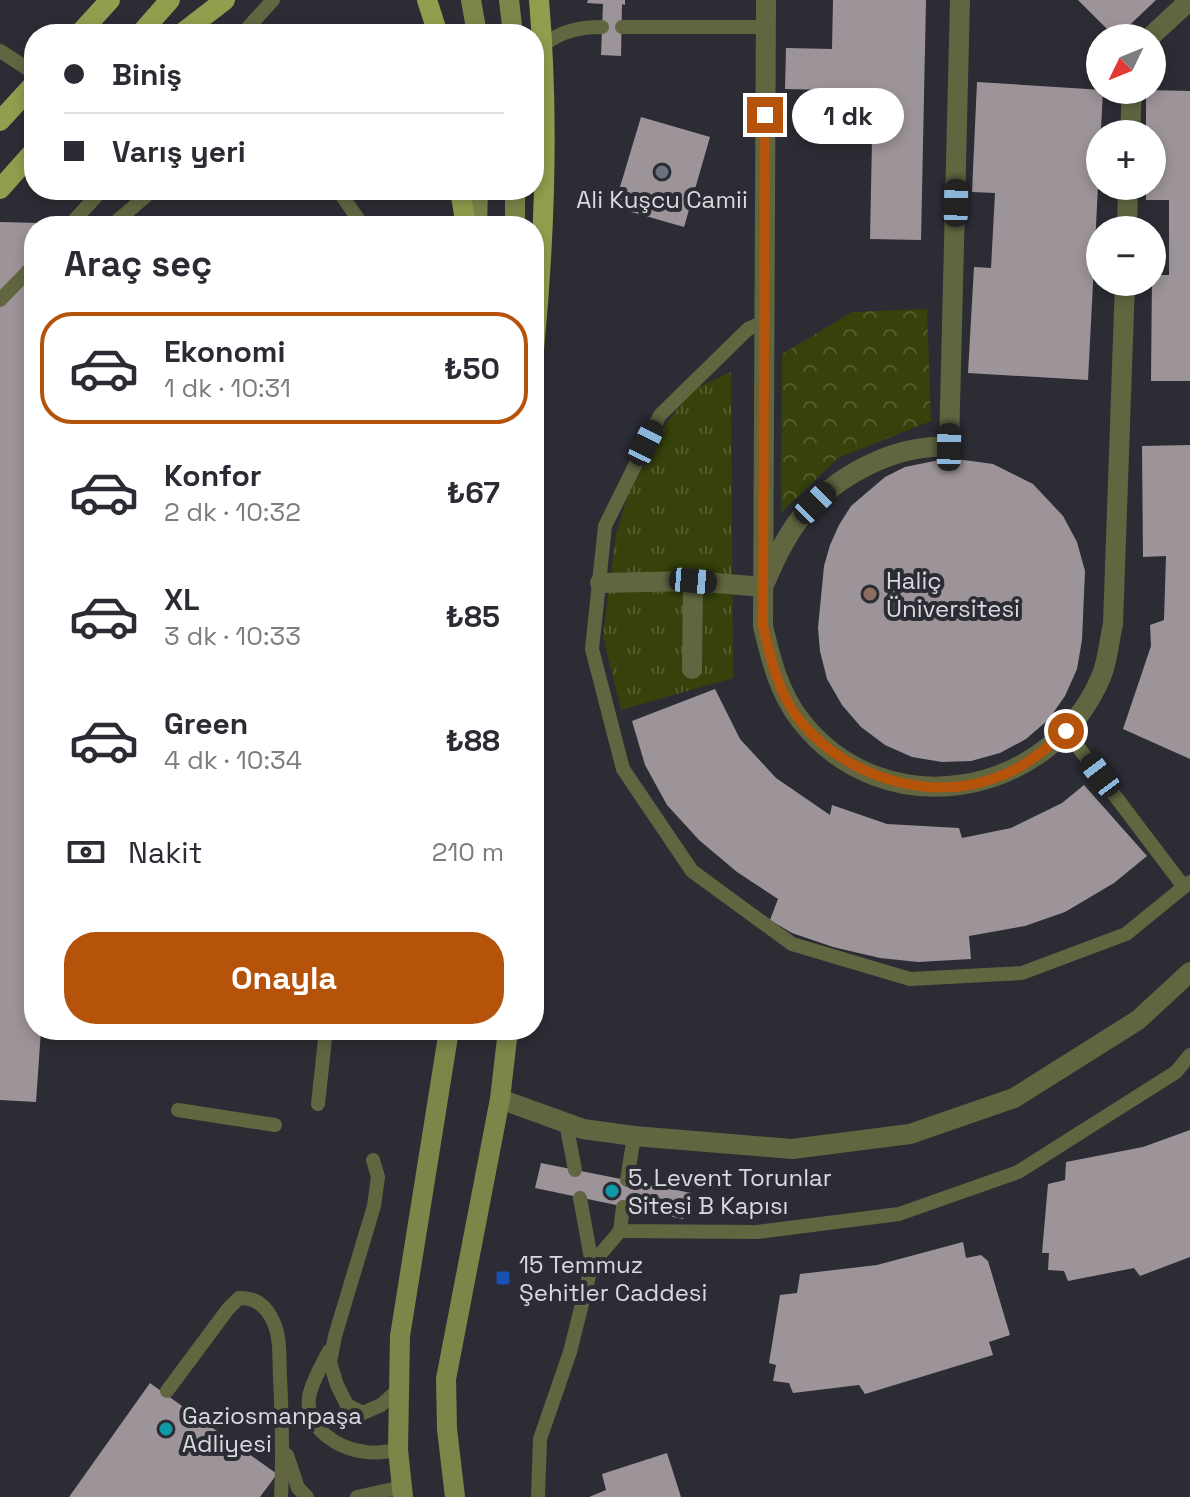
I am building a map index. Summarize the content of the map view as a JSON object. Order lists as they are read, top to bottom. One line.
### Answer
{"places":{"other":["Ali Kuşcu Camii","Haliç Üniversitesi","5. Levent Torunlar Sitesi B Kapısı","Gaziosmanpaşa Adliyesi"],"transit":["15 Temmuz Şehitler Caddesi"]},"north":"bottom left","page":{"map_buttons":["+","−"],"banner":["Biniş","Varış yeri"],"bubble":"1 dk","heading":"Araç seç","list":[{"name":"Ekonomi","note":"1 dk · 10:31","value":"₺50"},{"name":"Konfor","note":"2 dk · 10:32","value":"₺67"},{"name":"XL","note":"3 dk · 10:33","value":"₺85"},{"name":"Green","note":"4 dk · 10:34","value":"₺88"}],"pay":["Nakit","210 m"],"buttons":"Onayla"}}
